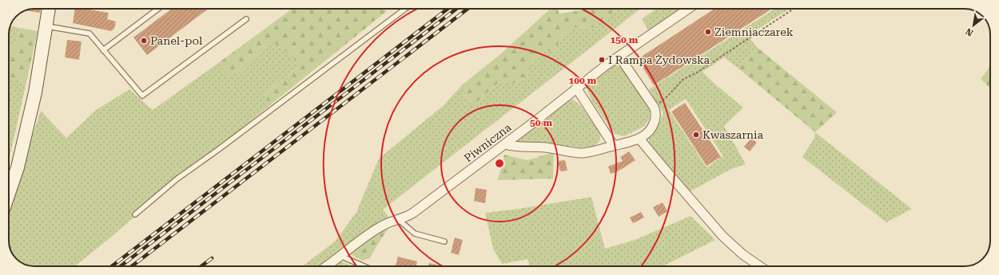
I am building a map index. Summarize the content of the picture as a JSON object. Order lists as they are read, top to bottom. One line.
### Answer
{"streets":{"street":["Piwniczna"]},"places":["Ziemniaczarek","Panel-pol","I Rampa Żydowska","Kwaszarnia"],"north":"bottom left","rings":["150 m","100 m","50 m"]}
